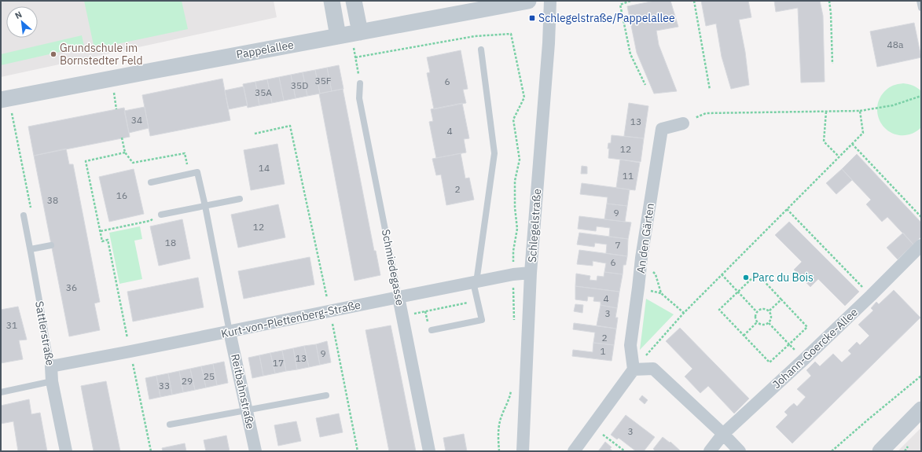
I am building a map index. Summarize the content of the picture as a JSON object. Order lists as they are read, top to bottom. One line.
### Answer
{"streets":{"street":["Pappelallee","Schlegelstraße","An den Gärten","Schmiedegasse","Kurt-von-Plettenberg-Straße","Sattlerstraße","Johann-Goercke-Allee","Reitbahnstraße"]},"crossings":[["Schlegelstraße","Kurt-von-Plettenberg-Straße"],["Schmiedegasse","Kurt-von-Plettenberg-Straße"],["Kurt-von-Plettenberg-Straße","Sattlerstraße"],["Kurt-von-Plettenberg-Straße","Reitbahnstraße"]],"places":{"transit":["Schlegelstraße/Pappelallee"],"other":["Grundschule im Bornstedter Feld","Parc du Bois"]},"house_numbers":["48a","35F","6","35D","35A","34","13","4","12","14","11","2","16","38","9","12","18","7","6","36","4","3","31","2","1","9","13","17","25","29","33","3"],"north":"top left"}
